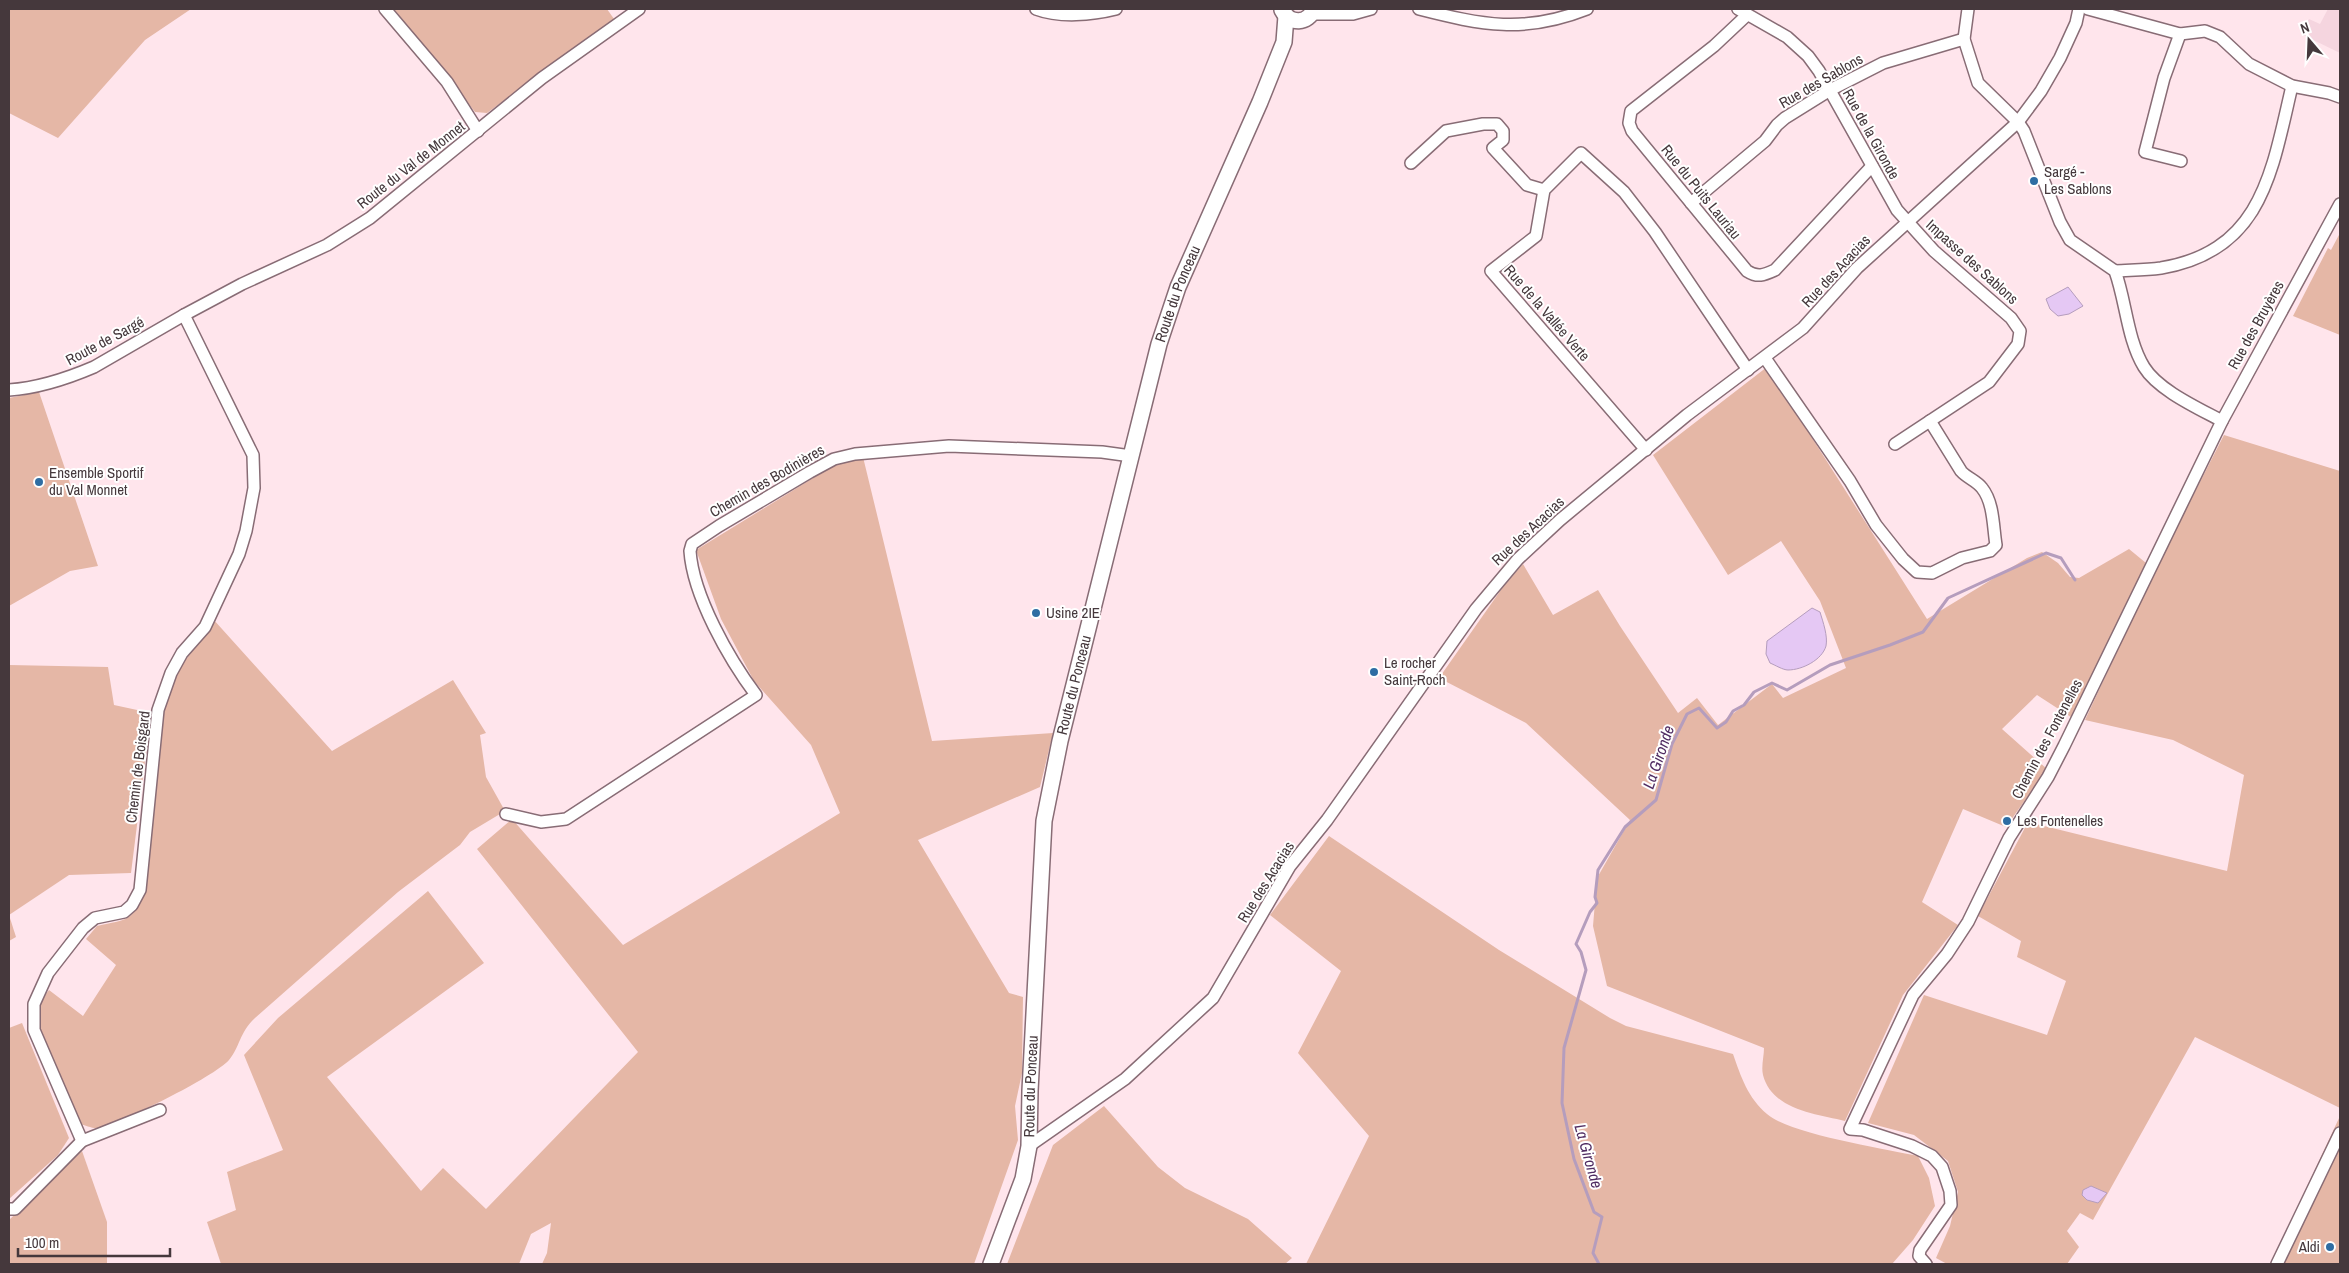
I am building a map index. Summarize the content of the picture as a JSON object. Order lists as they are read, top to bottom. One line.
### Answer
{"streets":{"street":["Rue des Sablons","Rue de la Gironde","Route du Val de Monnet","Rue du Puits Lauriau","Impasse des Sablons","Rue des Acacias","Route du Ponceau","Rue de la Vallée Verte","Rue des Bruyères","Route de Sargé","Chemin des Bodinières","Chemin des Fontenelles","Chemin de Boisgard"]},"crossings":[["Rue des Sablons","Rue de la Gironde"],["Rue des Sablons","Rue du Puits Lauriau"],["Rue de la Gironde","Rue du Puits Lauriau"],["Rue de la Gironde","Impasse des Sablons"],["Rue de la Gironde","Rue des Acacias"],["Route du Val de Monnet","Route de Sargé"],["Route du Val de Monnet","Chemin de Boisgard"],["Impasse des Sablons","Rue des Acacias"],["Rue des Acacias","Route du Ponceau"],["Rue des Acacias","Rue de la Vallée Verte"],["Route du Ponceau","Chemin des Bodinières"],["Rue des Bruyères","Chemin des Fontenelles"],["Route de Sargé","Chemin de Boisgard"]],"water":["La Gironde"],"places":["Sargé - Les Sablons","Ensemble Sportif du Val Monnet","Usine 2IE","Le rocher Saint-Roch","Les Fontenelles","Aldi"],"scale_bar":"100 m","north":"top"}
